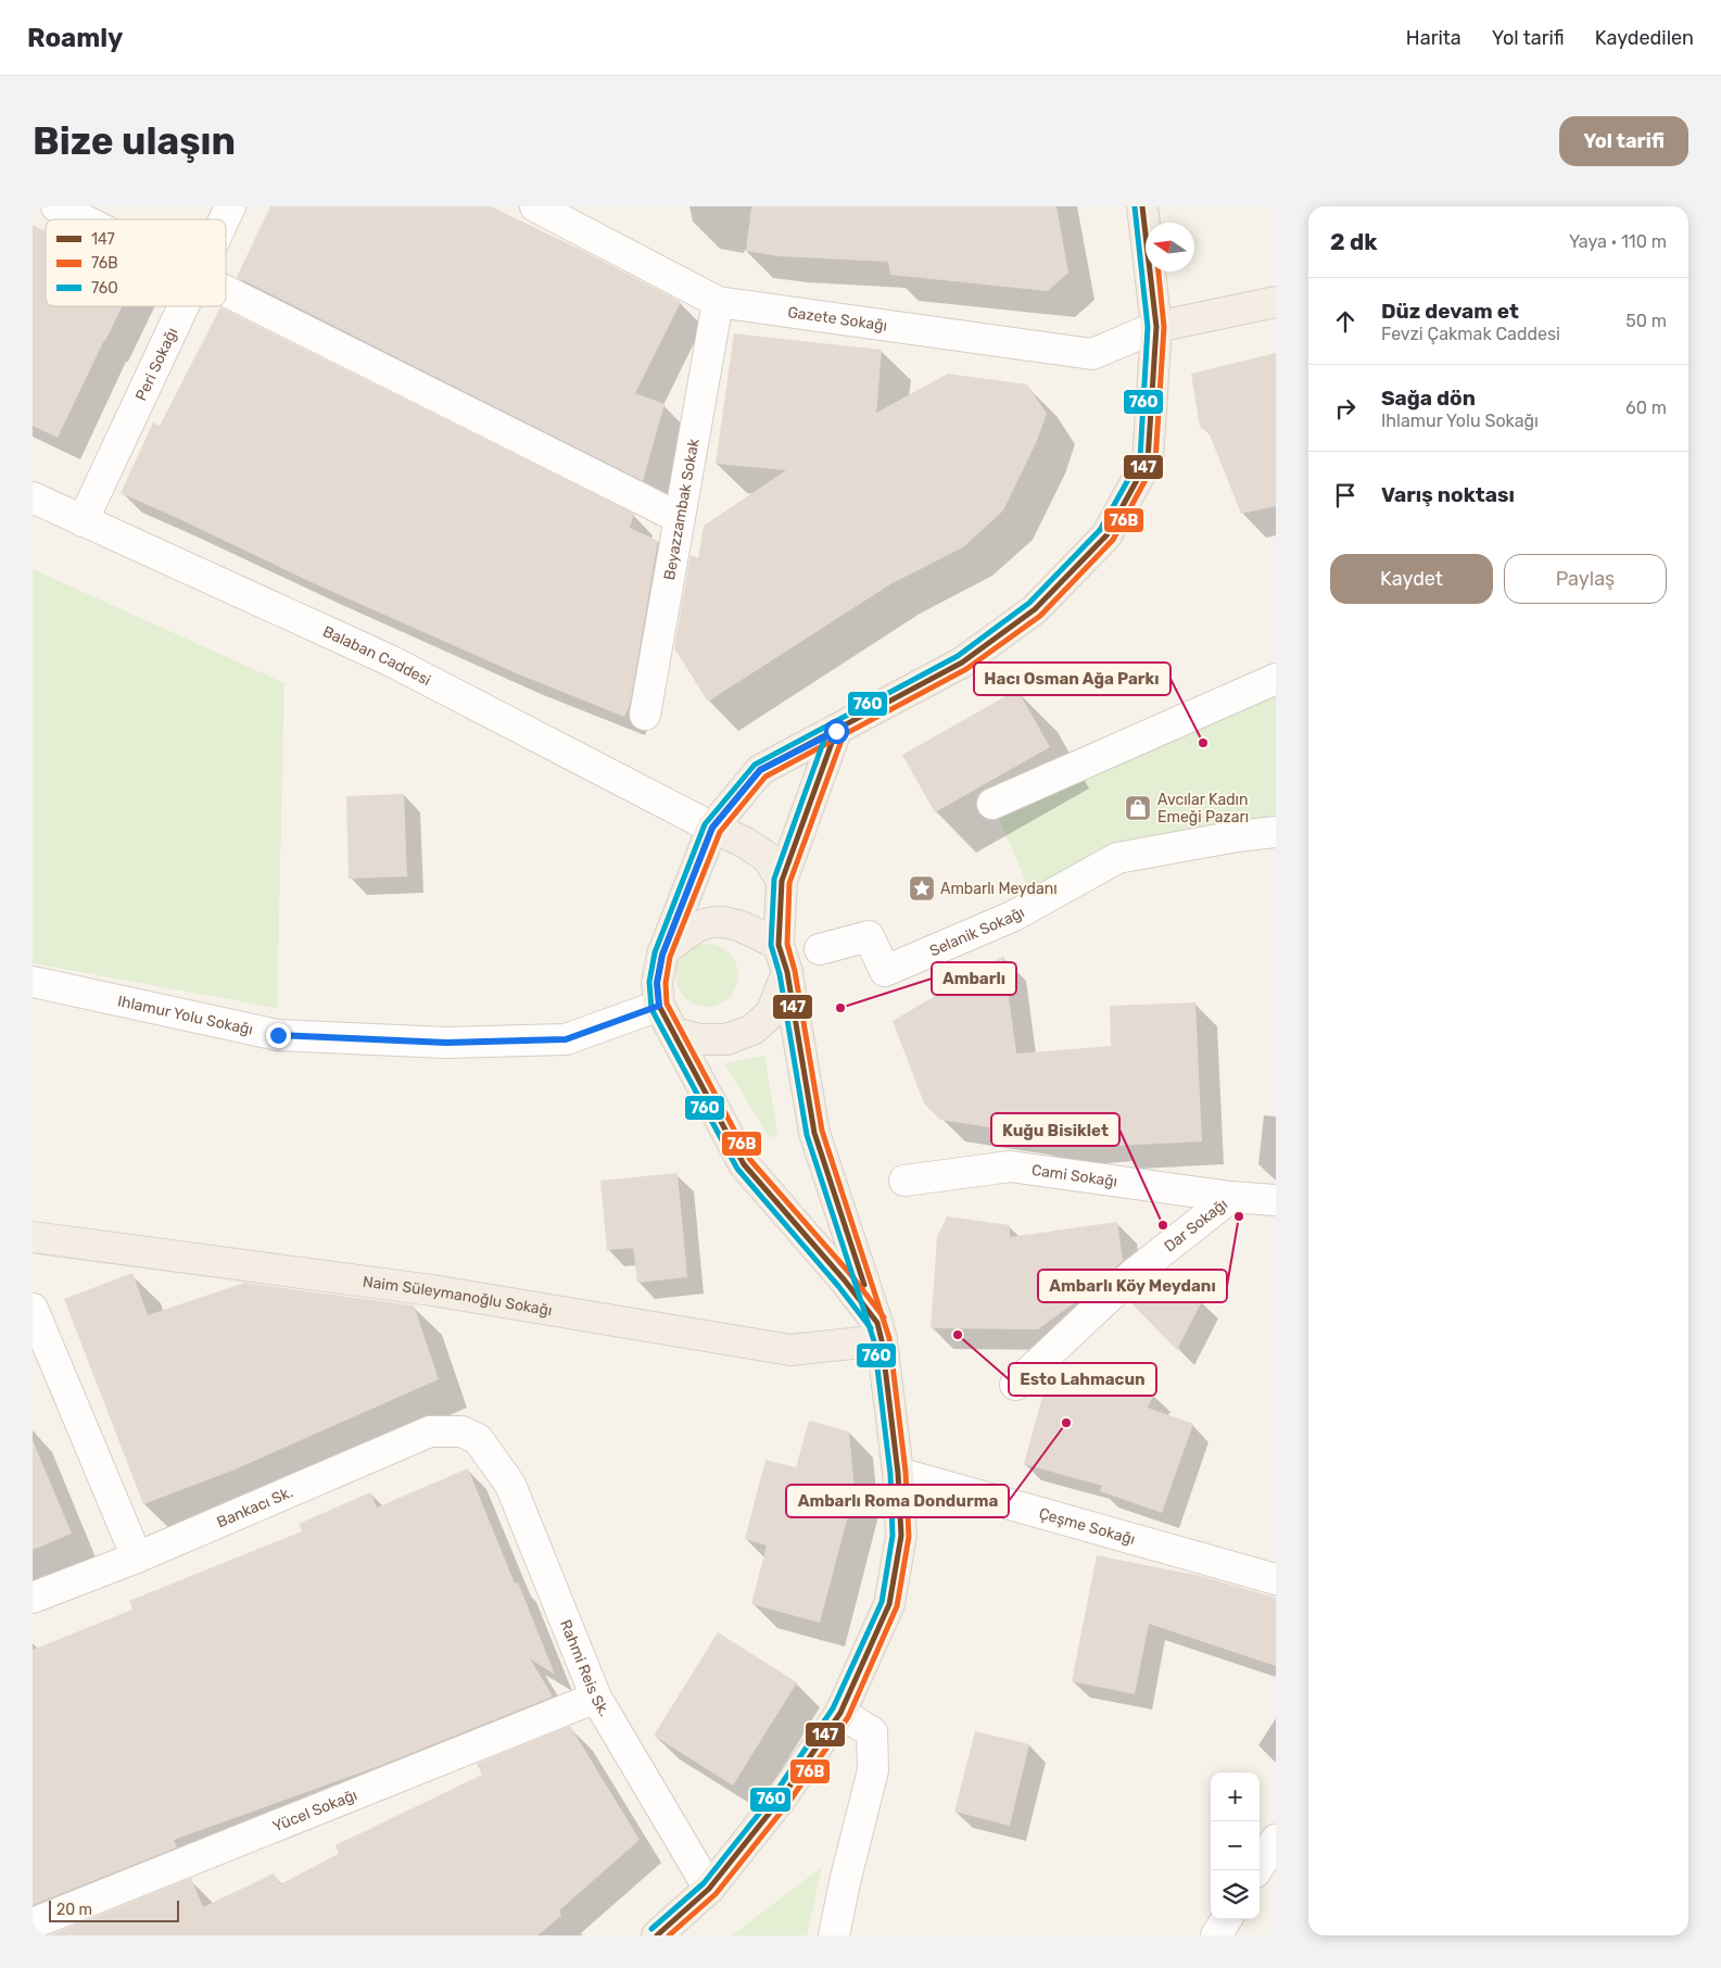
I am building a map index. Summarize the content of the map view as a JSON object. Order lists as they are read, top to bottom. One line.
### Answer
{"streets":{"main road":["Naim Süleymanoğlu Sokağı"],"street":["Gazete Sokağı","Peri Sokağı","Beyazzambak Sokak","Balaban Caddesi","Selanik Sokağı","Ihlamur Yolu Sokağı","Cami Sokağı","Dar Sokağı","Bankacı Sk.","Çeşme Sokağı","Rahmi Reis Sk.","Yücel Sokağı"]},"crossings":[["Gazete Sokağı","Beyazzambak Sokak"],["Peri Sokağı","Balaban Caddesi"],["Cami Sokağı","Dar Sokağı"],["Bankacı Sk.","Rahmi Reis Sk."],["Rahmi Reis Sk.","Yücel Sokağı"]],"places":{"other":["Hacı Osman Ağa Parkı","Ambarlı","Ambarlı Köy Meydanı","Kuğu Bisiklet","Esto Lahmacun","Ambarlı Roma Dondurma"],"shop":["Avcılar Kadın Emeği Pazarı"],"place":["Ambarlı Meydanı"]},"lines":["transit line 147","transit line 76O","transit line 76B"],"legend":["147","76B","76O"],"scale_bar":"20 m","north":"left","page":{"header":"Roamly","nav":["Harita","Yol tarifi","Kaydedilen"],"buttons":["Yol tarifi",["Kaydet","Paylaş"]],"title":"Bize ulaşın","heading":["2 dk","Yaya · 110 m"],"list":[["Düz devam et","Fevzi Çakmak Caddesi","50 m"],["Sağa dön","Ihlamur Yolu Sokağı","60 m"],"Varış noktası"],"map_buttons":["+","−"],"scale":"20 m"}}
